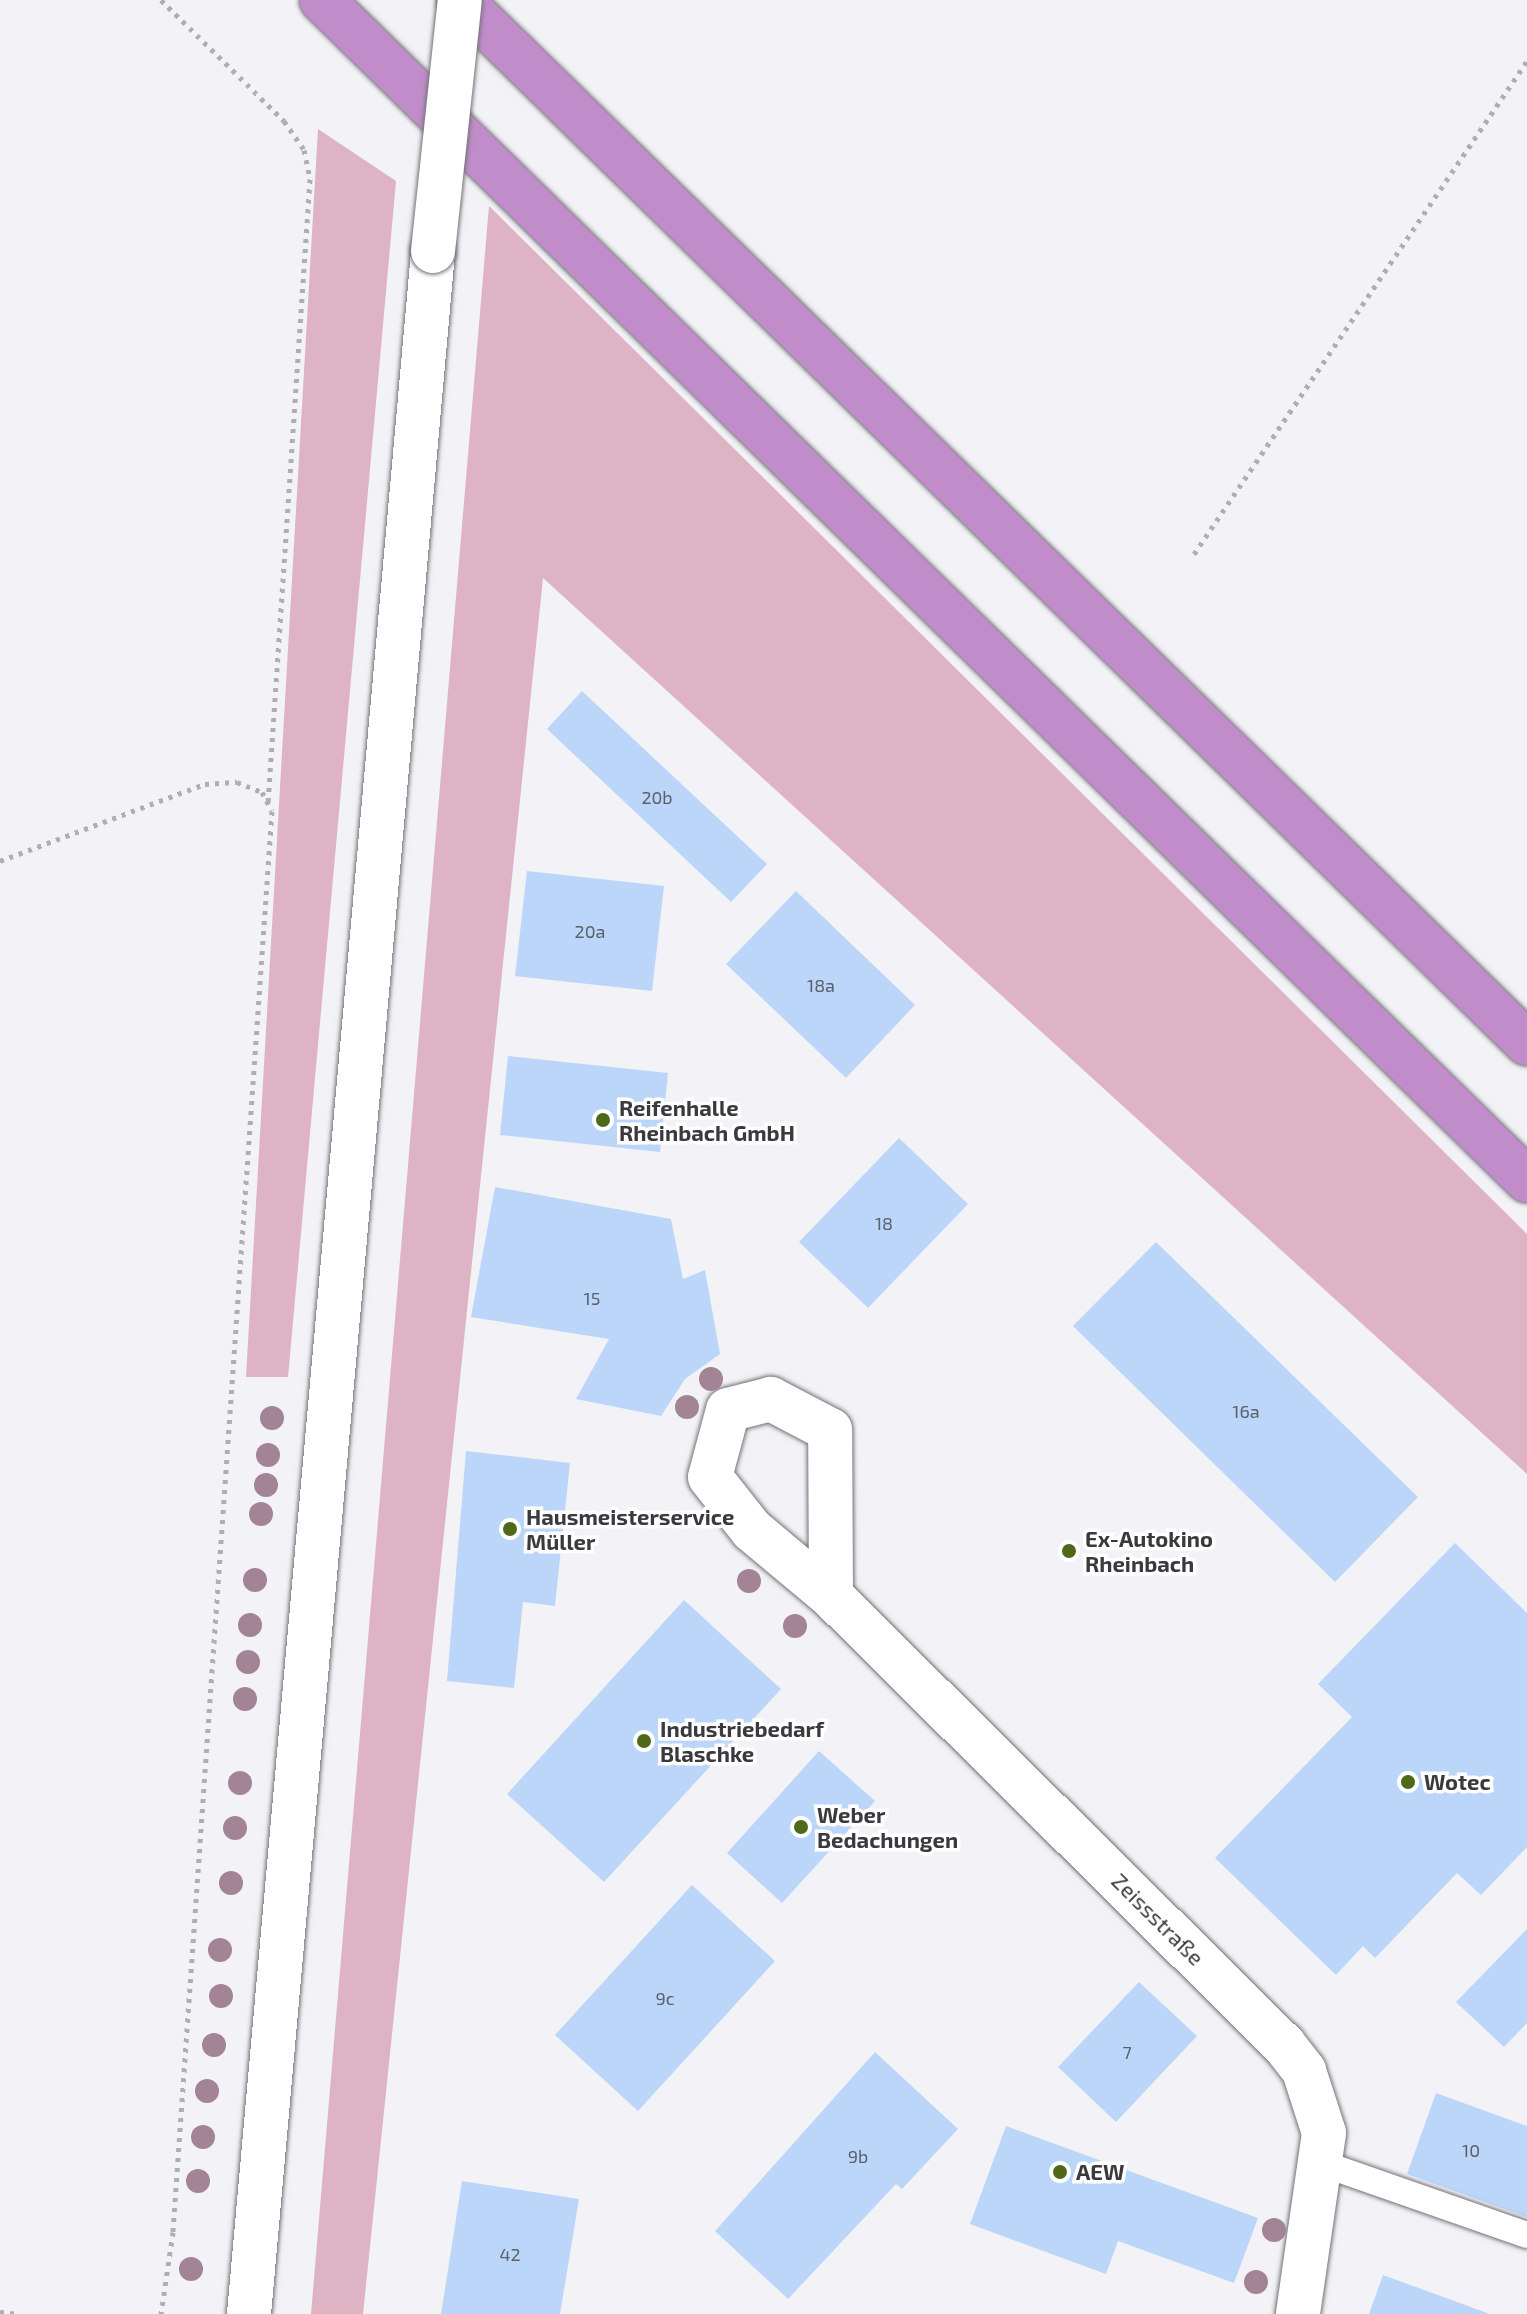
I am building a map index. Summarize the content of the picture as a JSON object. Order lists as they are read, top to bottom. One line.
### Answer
{"streets":{"main road":["Zeissstraße"]},"places":["Reifenhalle Rheinbach GmbH","Hausmeisterservice Müller","Ex-Autokino Rheinbach","Industriebedarf Blaschke","Wotec","Weber Bedachungen","AEW"],"house_numbers":["20b","20a","18a","18","15","16a","9c","7","10","9b","42"]}
